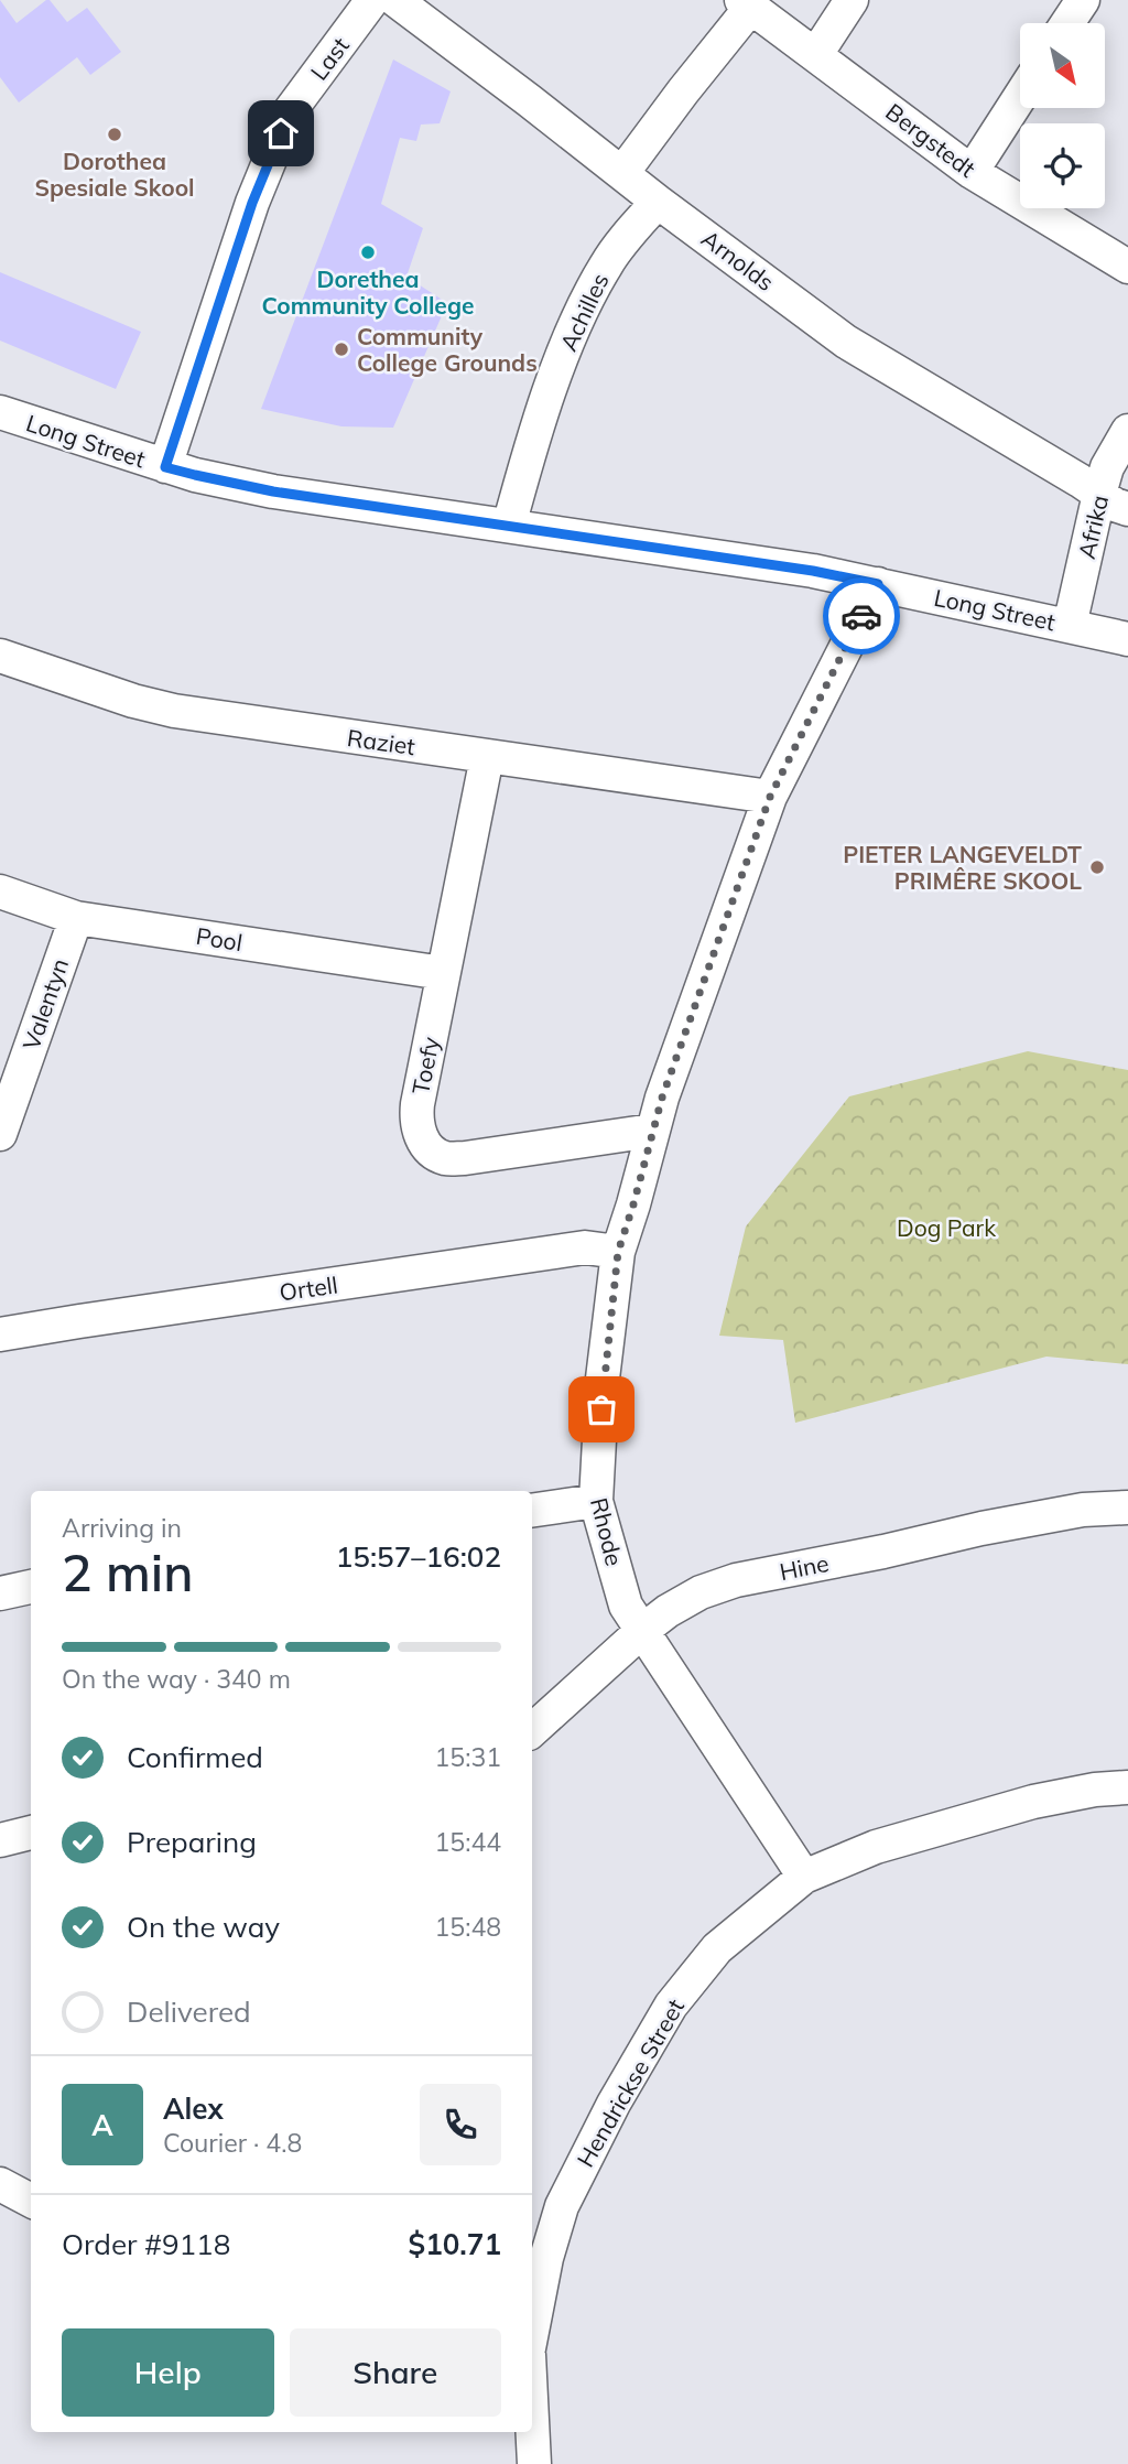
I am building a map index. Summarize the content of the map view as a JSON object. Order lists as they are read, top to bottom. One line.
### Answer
{"streets":{"street":["Last","Bergstedt","Arnolds","Achilles","Long Street","Afrika","Raziet","Pool","Valentyn","Toefy","Ortell","Rhode","Hine","Hendrickse Street"]},"crossings":[["Last","Long Street"],["Arnolds","Achilles"],["Arnolds","Afrika"],["Achilles","Long Street"],["Long Street","Afrika"],["Long Street","Rhode"],["Raziet","Toefy"],["Raziet","Rhode"],["Pool","Valentyn"],["Pool","Toefy"],["Toefy","Rhode"],["Ortell","Rhode"],["Rhode","Hine"],["Rhode","Hendrickse Street"]],"parks":["Dog Park"],"places":["Dorothea Spesiale Skool","Dorethea Community College","Community College Grounds","PIETER LANGEVELDT PRIMÊRE SKOOL"],"north":"bottom right","page":{"heading":["2 min","Arriving in","15:57–16:02"],"panel":["Alex","Courier · 4.8","Order #9118","$10.71"],"bar":"On the way · 340 m","list":[["Confirmed","15:31"],["Preparing","15:44"],["On the way","15:48"],"Delivered"],"round":"A","buttons":["Help","Share"]}}
